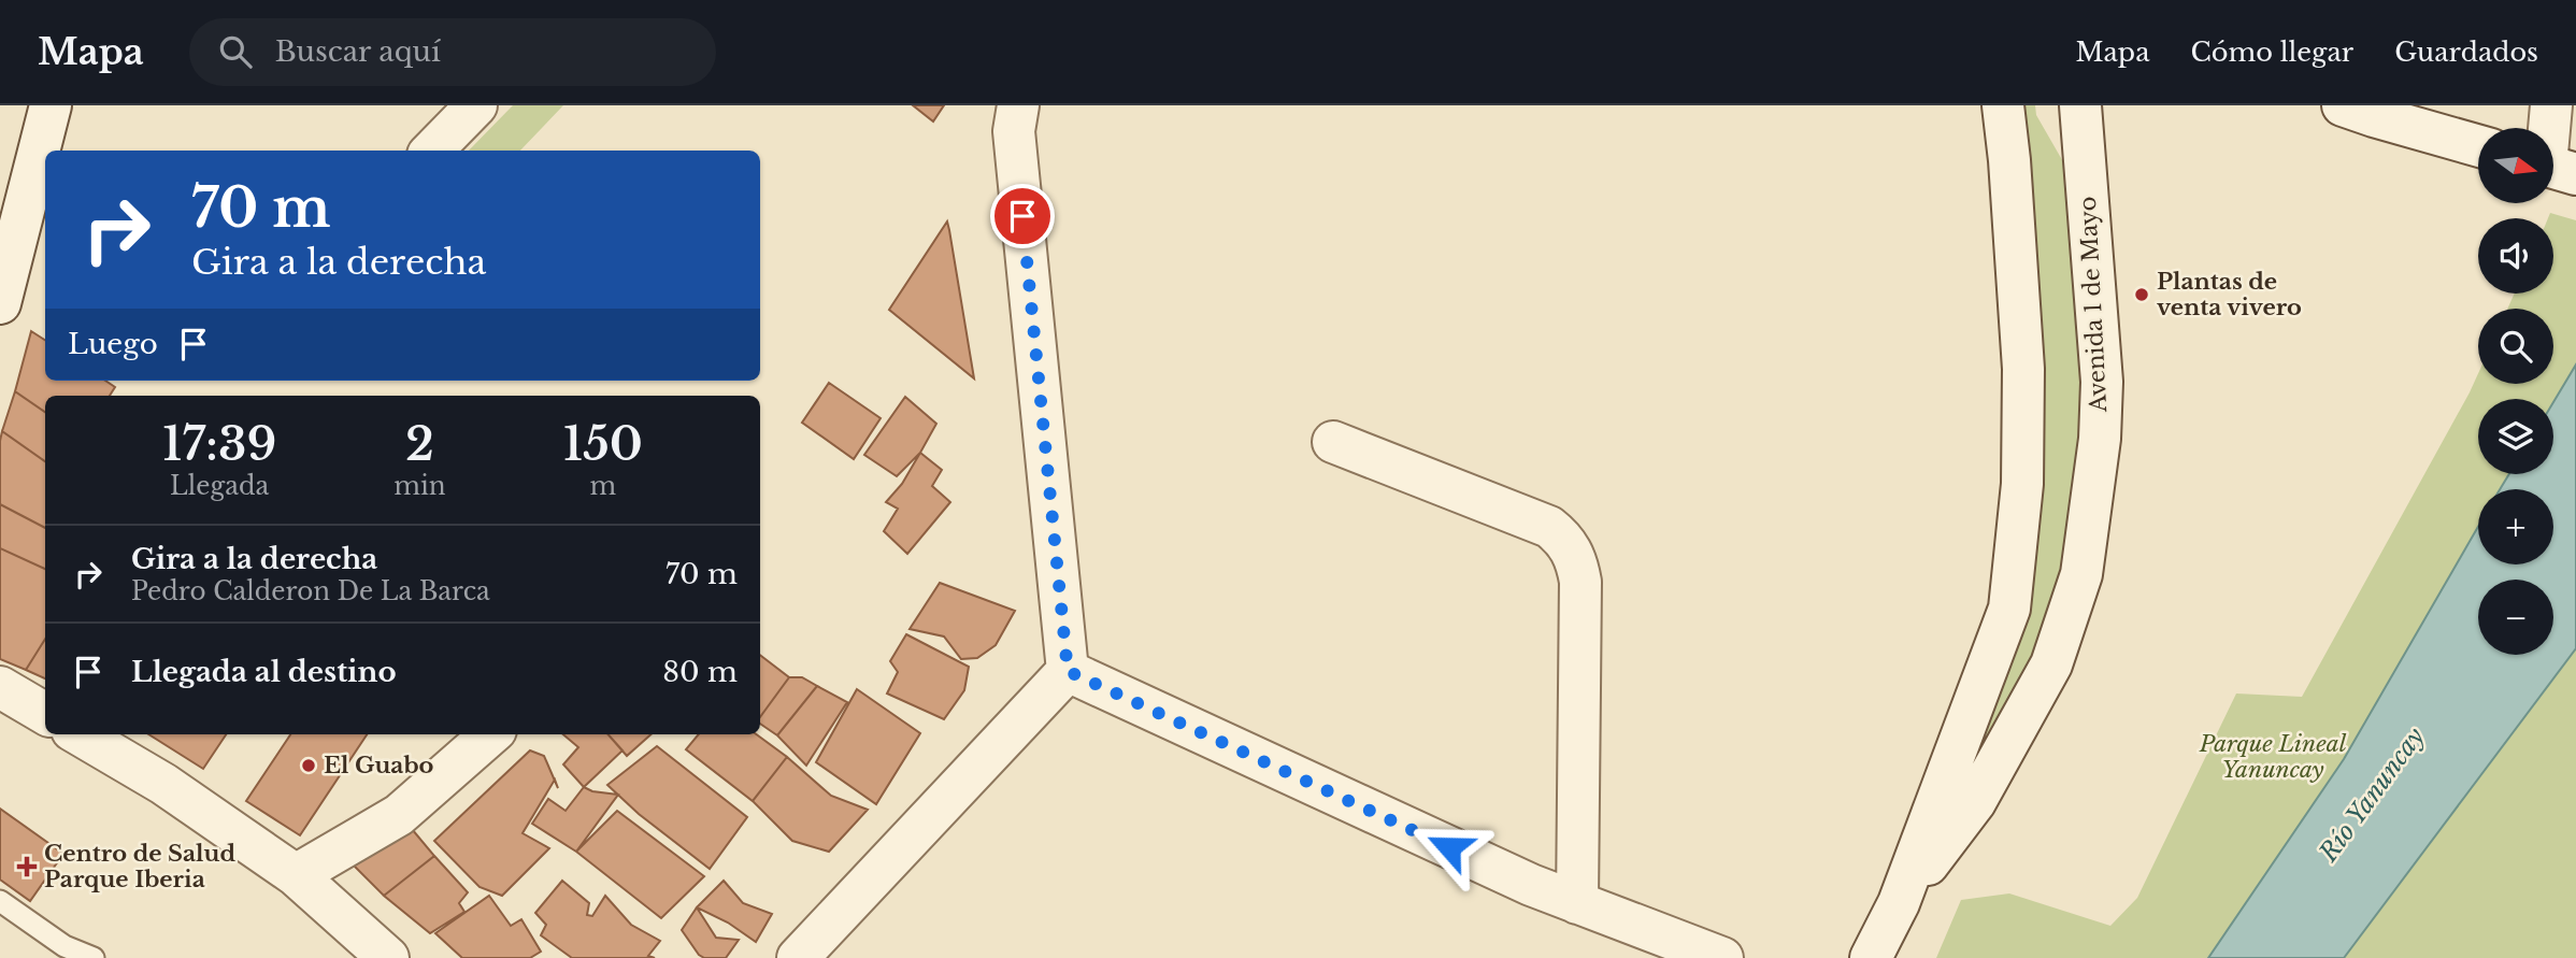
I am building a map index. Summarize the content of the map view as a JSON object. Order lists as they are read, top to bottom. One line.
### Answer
{"streets":{"street":["Avenida 1 de Mayo"]},"water":["Río Yanuncay"],"parks":["Parque Lineal Yanuncay"],"places":{"other":["Plantas de venta vivero","El Guabo"],"health":["Centro de Salud Parque Iberia"]},"north":"right","page":{"header":"Mapa","search":"Buscar aquí","nav":["Mapa","Cómo llegar","Guardados"],"map_buttons":["+","−"],"turn":["70 m","Gira a la derecha"],"then":"Luego","eta":["17:39","Llegada","2","min","150","m"],"list":[{"name":"Gira a la derecha","note":"Pedro Calderon De La Barca","value":"70 m"},{"name":"Llegada al destino","value":"80 m"}]}}
